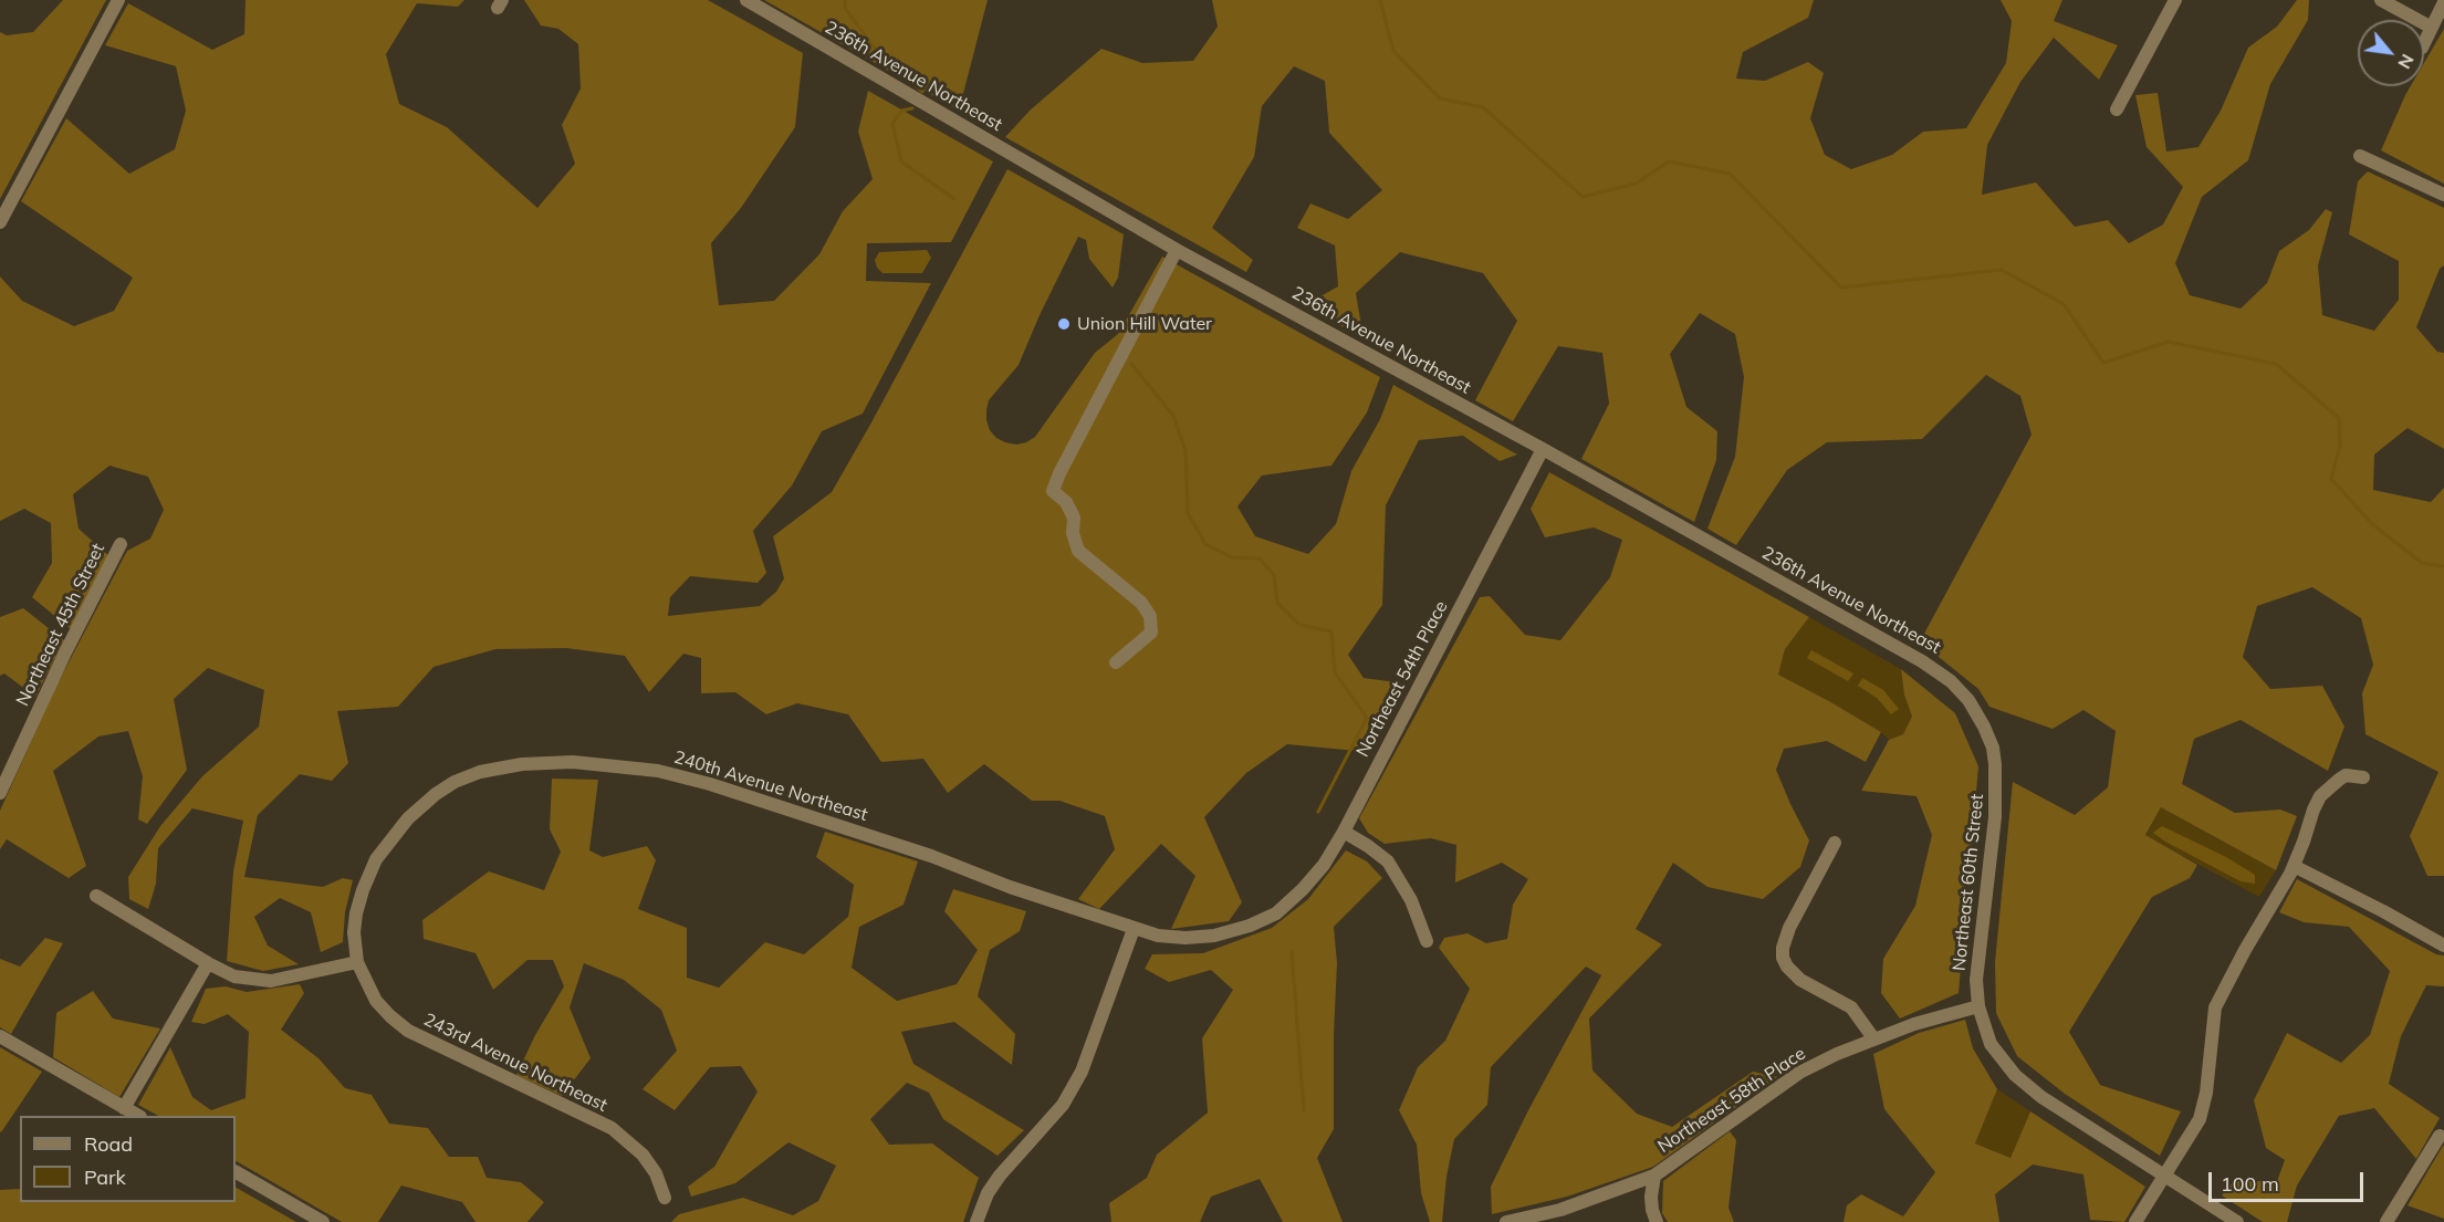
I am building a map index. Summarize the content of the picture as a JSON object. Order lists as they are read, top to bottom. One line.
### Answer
{"streets":{"street":["236th Avenue Northeast","Northeast 45th Street","Northeast 54th Place","240th Avenue Northeast","Northeast 60th Street","243rd Avenue Northeast","Northeast 58th Place"]},"crossings":[["236th Avenue Northeast","Northeast 54th Place"],["236th Avenue Northeast","Northeast 60th Street"],["Northeast 54th Place","240th Avenue Northeast"],["240th Avenue Northeast","243rd Avenue Northeast"],["Northeast 60th Street","Northeast 58th Place"]],"places":["Union Hill Water"],"legend":["Road","Park"],"scale_bar":"100 m","north":"bottom right"}
